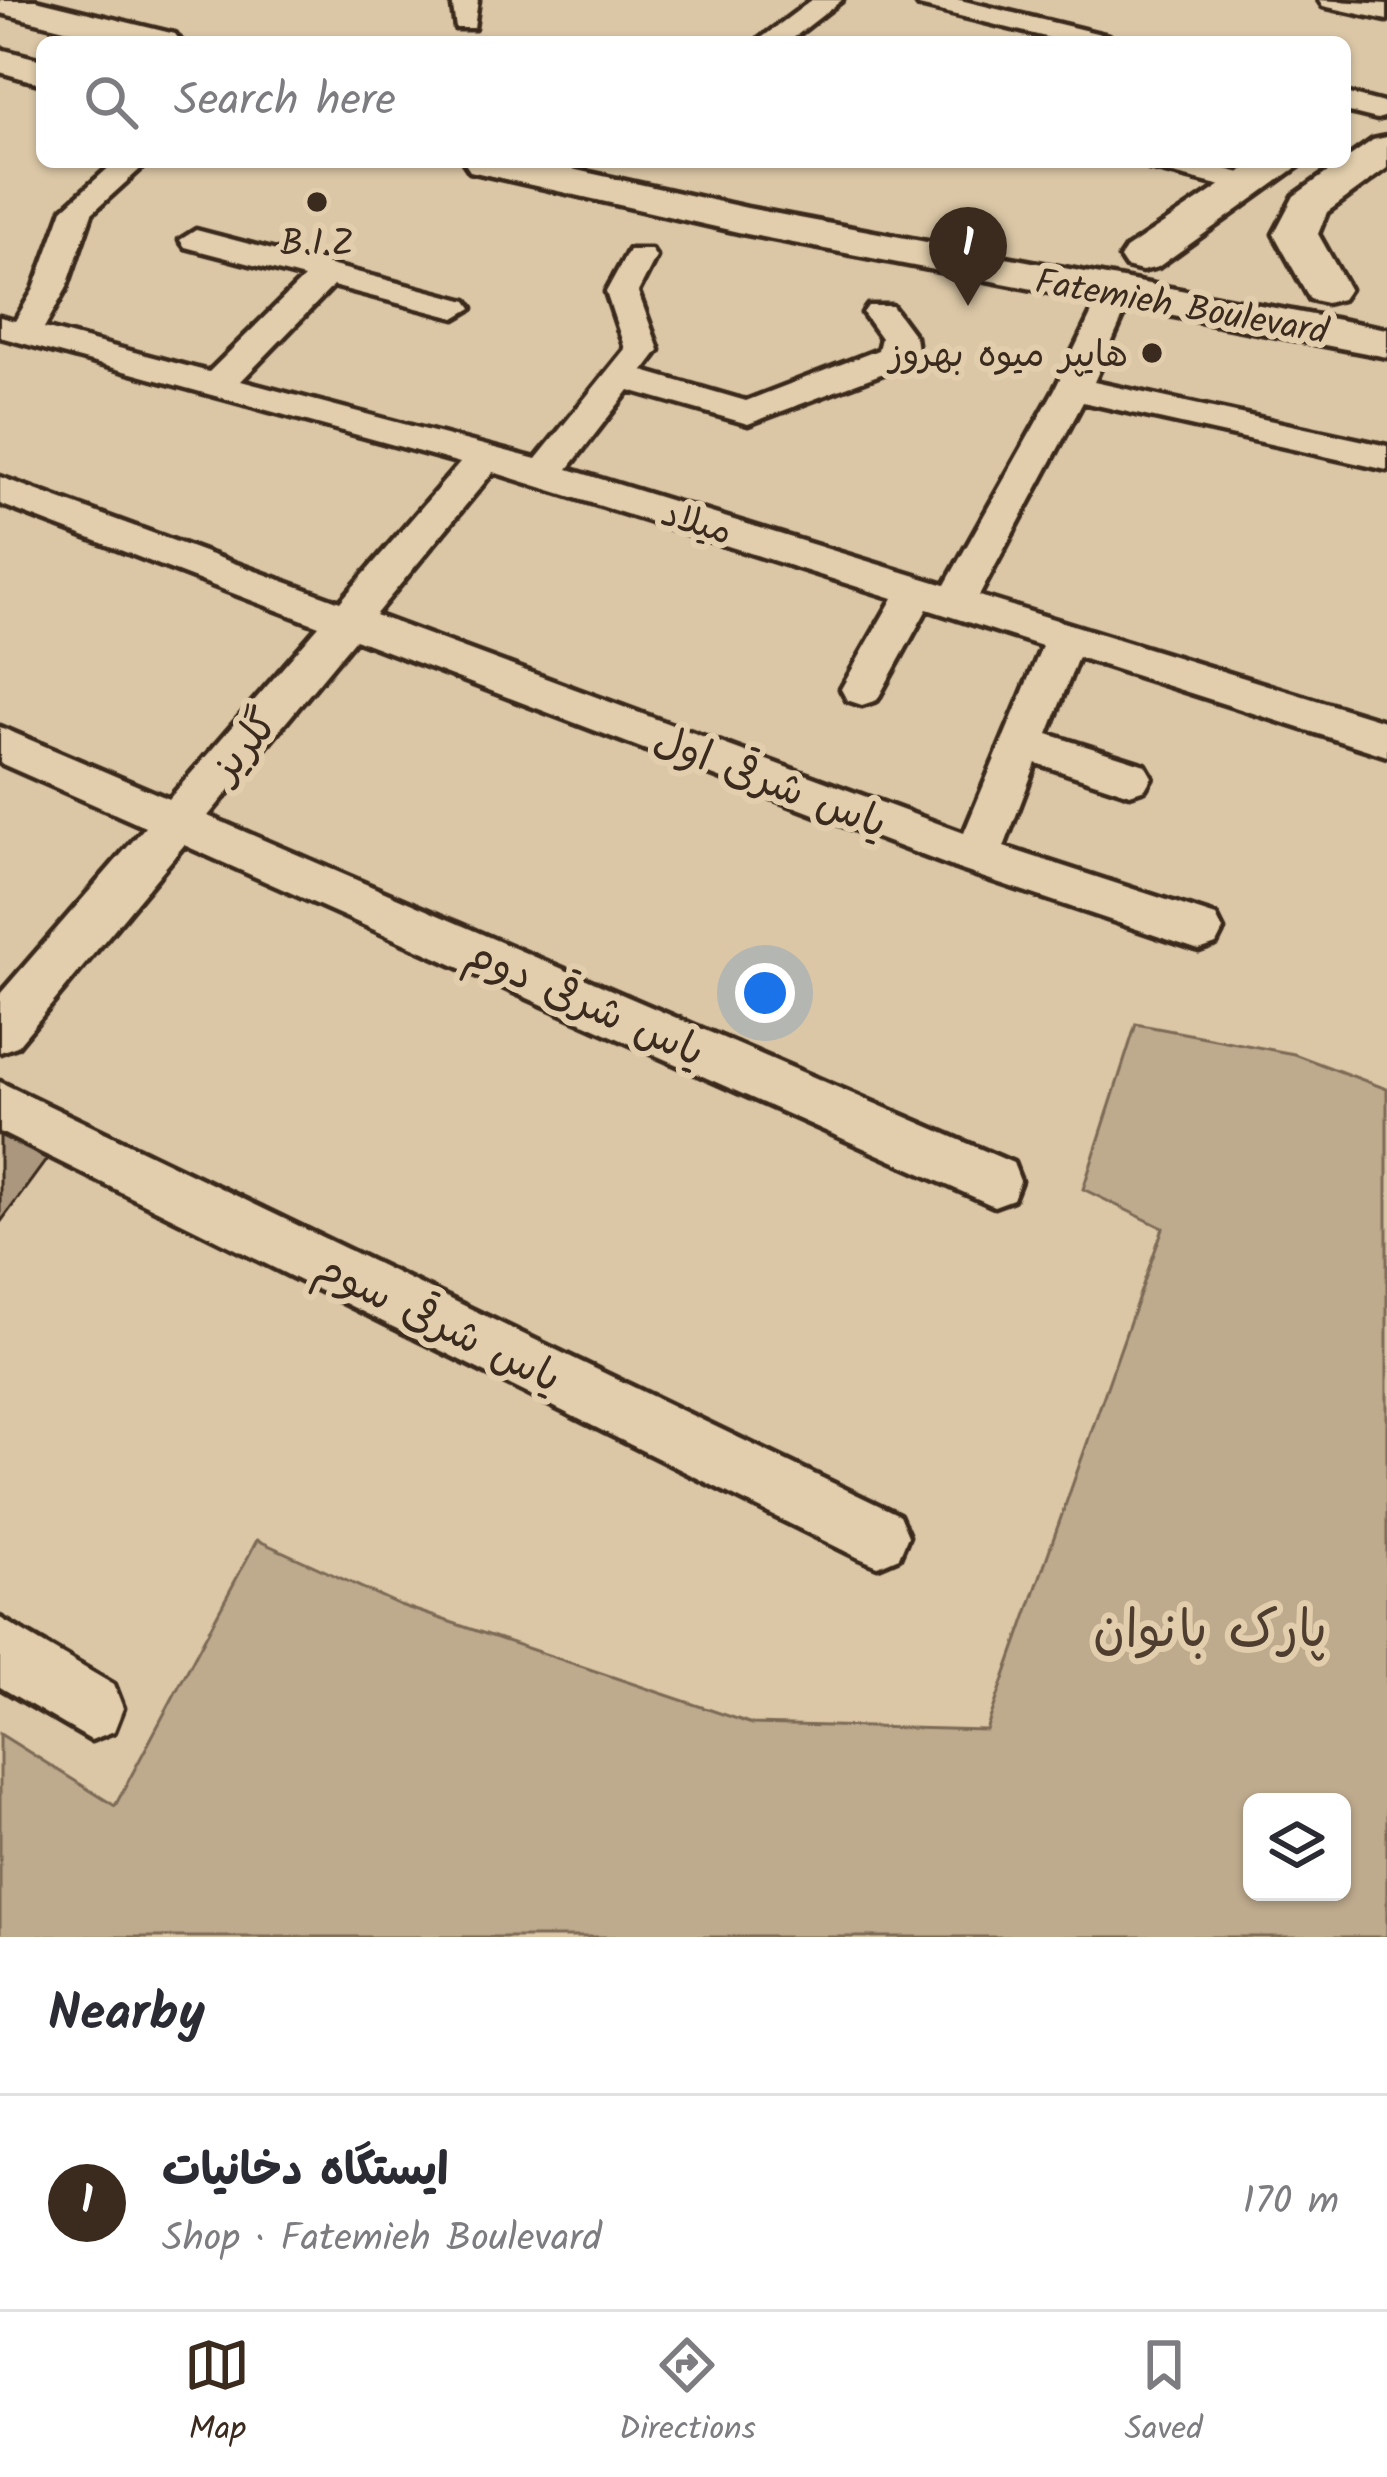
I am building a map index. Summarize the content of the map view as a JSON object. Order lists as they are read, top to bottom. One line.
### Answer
{"streets":{"main road":["Fatemieh Boulevard"],"street":["میلاد","گلریز","یاس شرقی اول","یاس شرقی دوم","یاس شرقی سوم"]},"crossings":[["میلاد","گلریز"],["گلریز","یاس شرقی اول"],["گلریز","یاس شرقی دوم"]],"parks":["پارک بانوان"],"places":["B.I.Z","هایپر میوه بهروز"],"page":{"search":"Search here","pins":"1","heading":"Nearby","list":[{"mark":"1","name":"ایستگاه دخانیات","note":"Shop · Fatemieh Boulevard","value":"170 m"}],"nav":["Map","Directions","Saved"]}}
